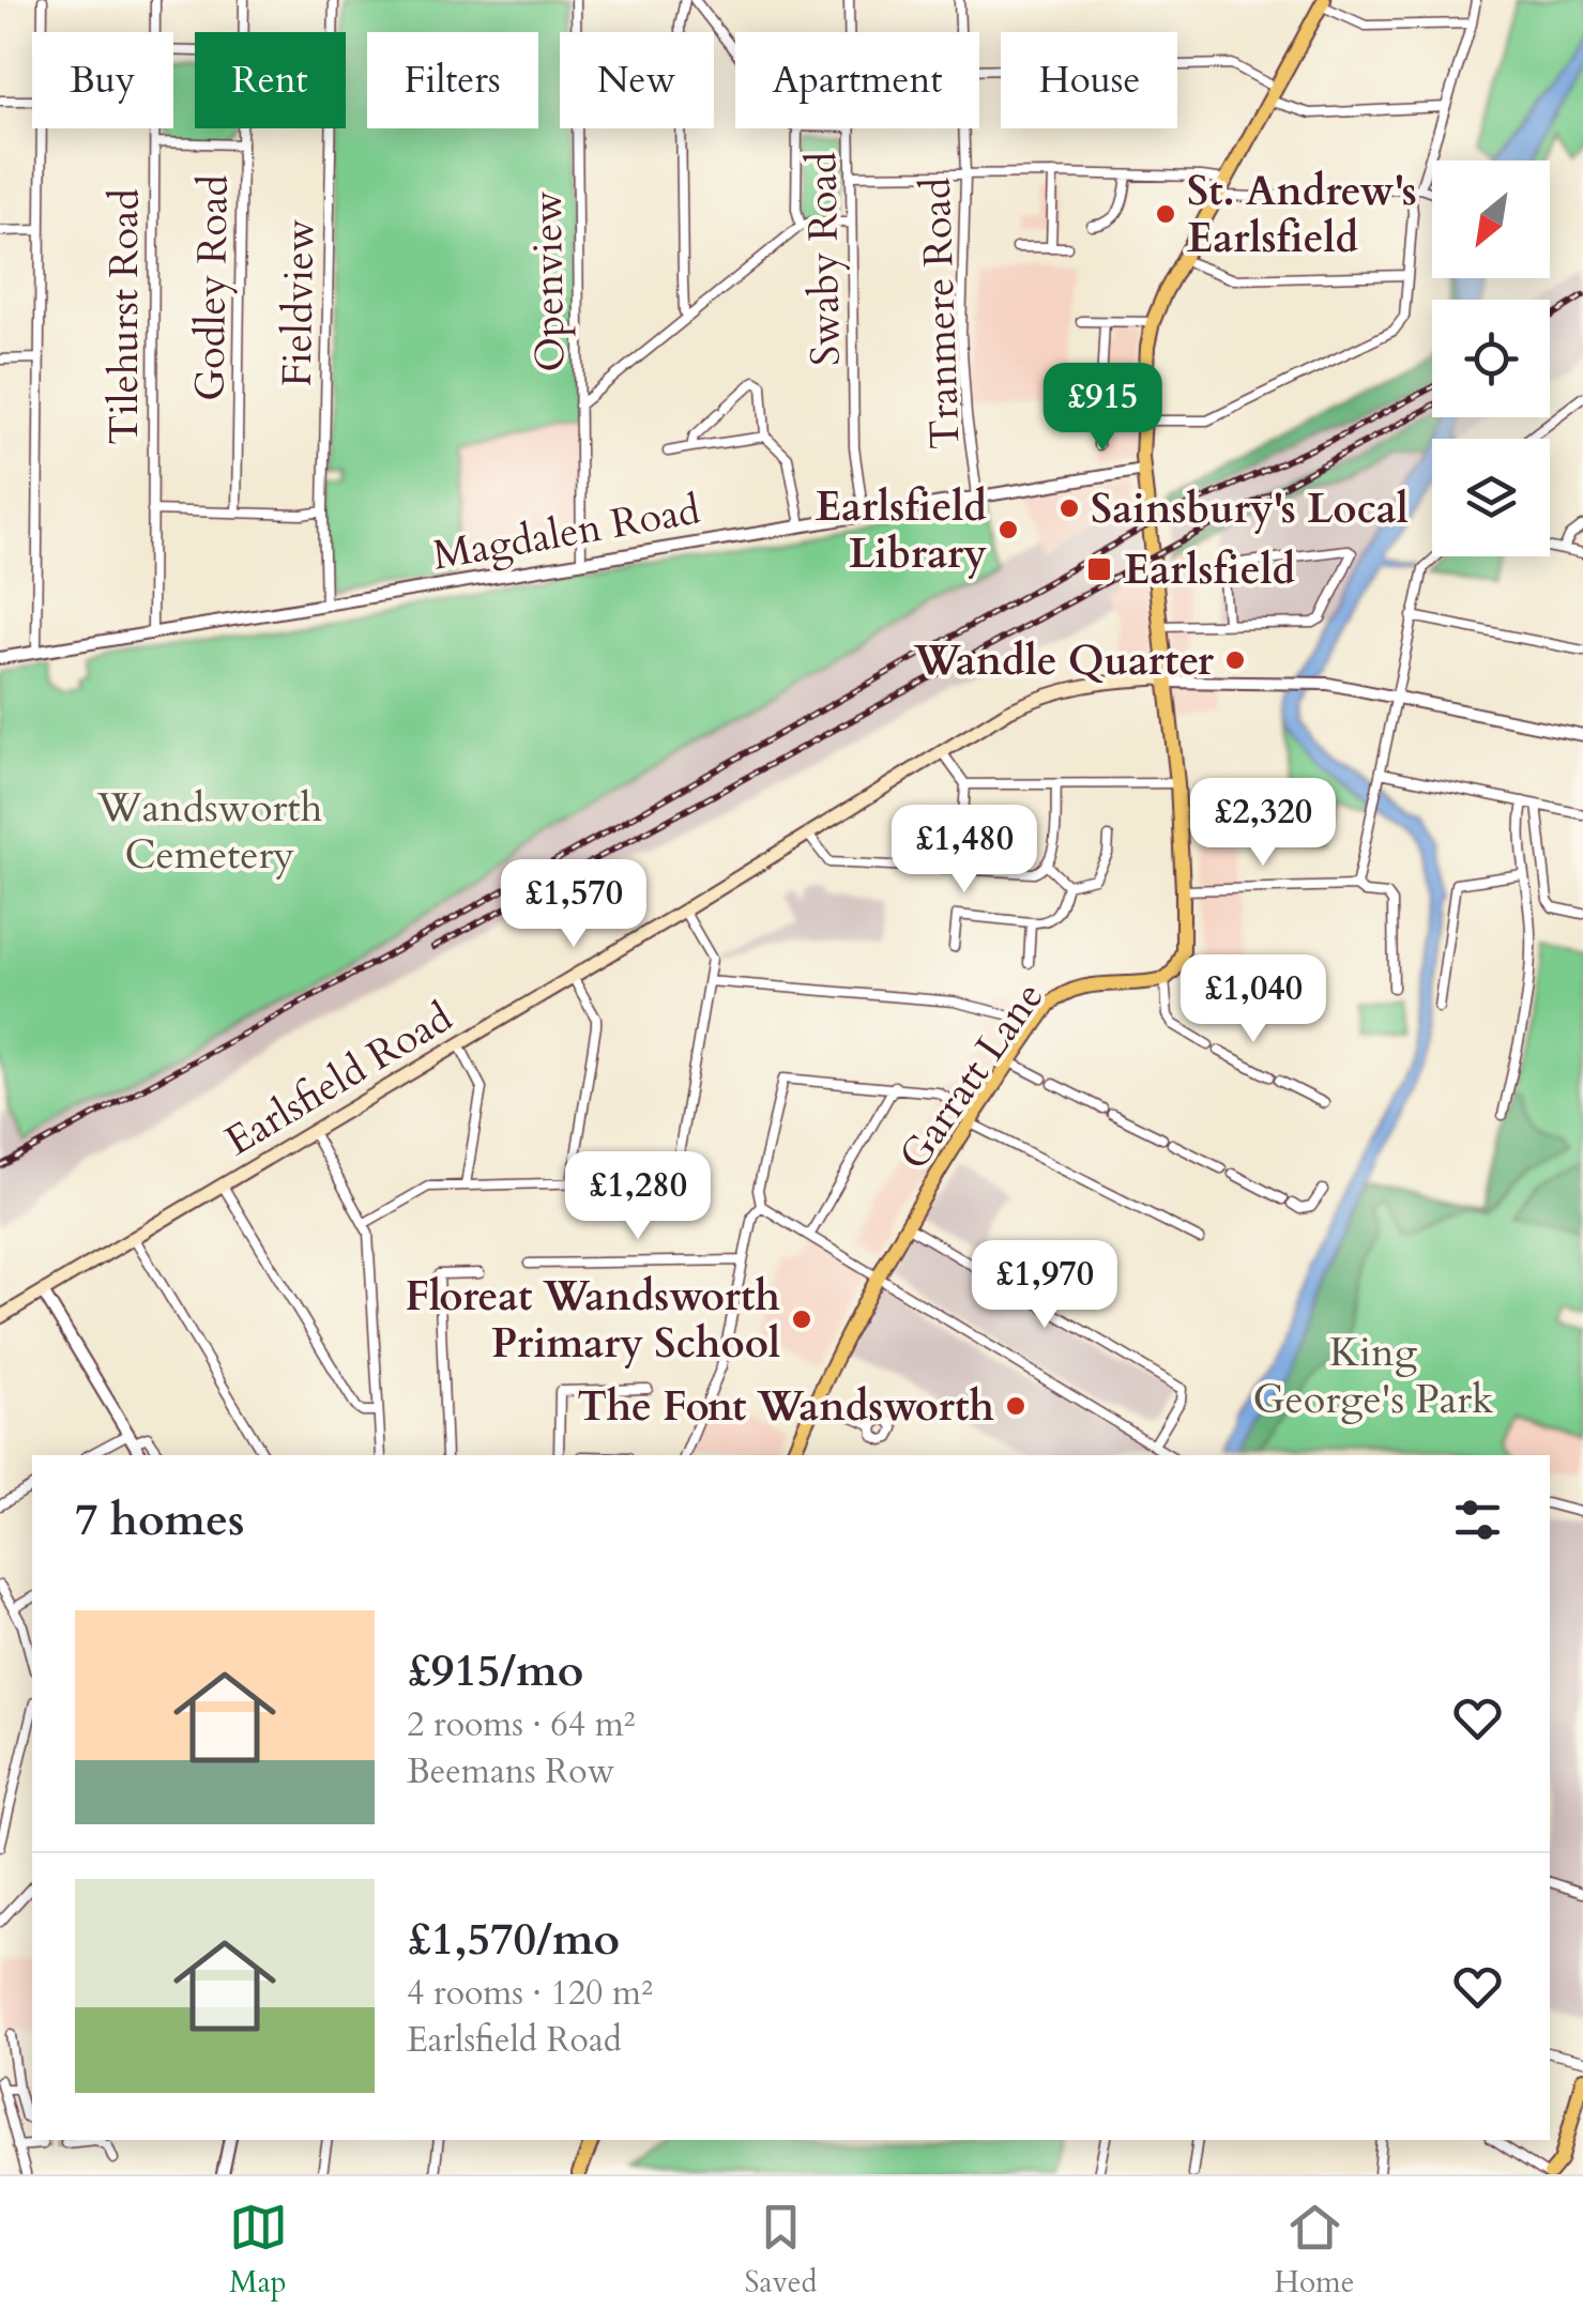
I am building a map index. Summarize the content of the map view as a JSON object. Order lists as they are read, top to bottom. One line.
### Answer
{"streets":{"main road":["Garratt Lane","Earlsfield Road"],"street":["Swaby Road","Openview","Godley Road","Fieldview","Tranmere Road","Tilehurst Road","Magdalen Road"]},"crossings":[["Swaby Road","Magdalen Road"],["Openview","Magdalen Road"],["Fieldview","Magdalen Road"],["Tranmere Road","Magdalen Road"],["Tilehurst Road","Magdalen Road"]],"parks":["Wandsworth Cemetery","King George's Park"],"places":{"other":["St. Andrew's Earlsfield","Sainsbury's Local","Earlsfield Library","Wandle Quarter","Floreat Wandsworth Primary School","The Font Wandsworth"],"transit":["Earlsfield"]},"north":"bottom left","page":{"chip":["Buy","Rent","Filters","New","Apartment","House"],"price":["£915","£2,320","£1,480","£1,570","£1,040","£1,280","£1,970"],"heading":"7 homes","list":[{"name":"£915/mo","note":"2 rooms · 64 m² · Beemans Row"},{"name":"£1,570/mo","note":"4 rooms · 120 m² · Earlsfield Road"}],"tabs":["Map","Saved","Home"]}}
